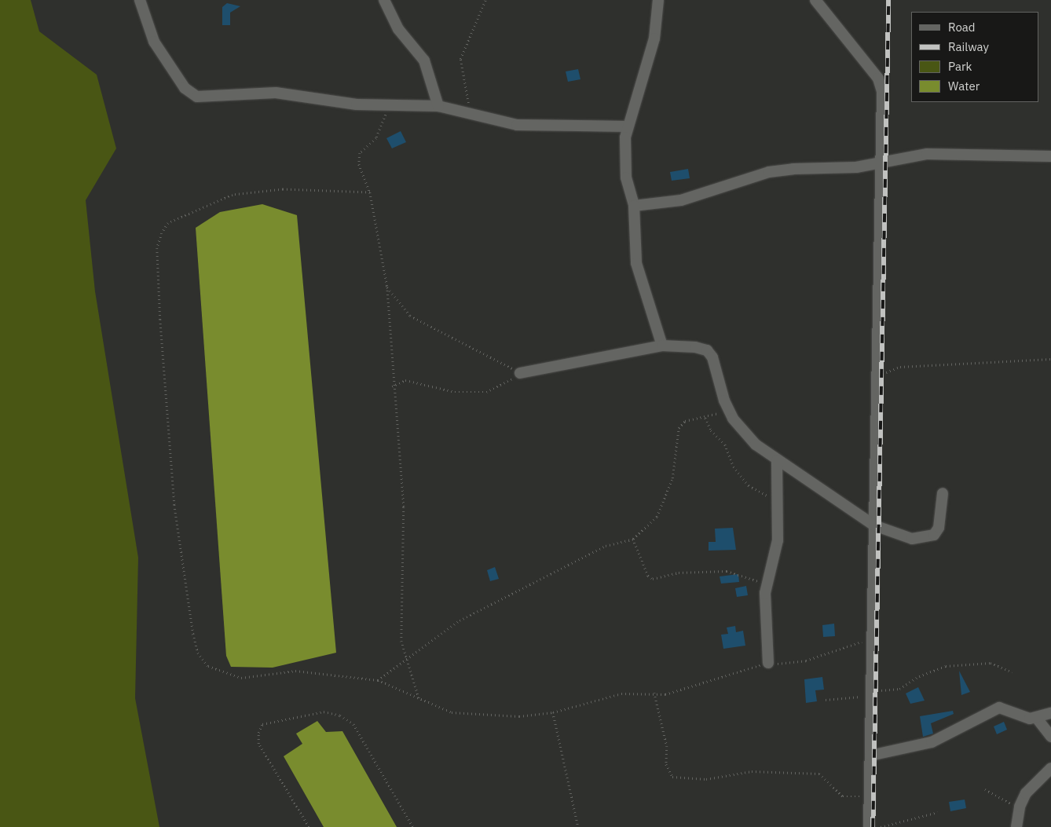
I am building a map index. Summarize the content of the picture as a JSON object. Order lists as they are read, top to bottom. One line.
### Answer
{"legend":["Road","Railway","Park","Water"]}
